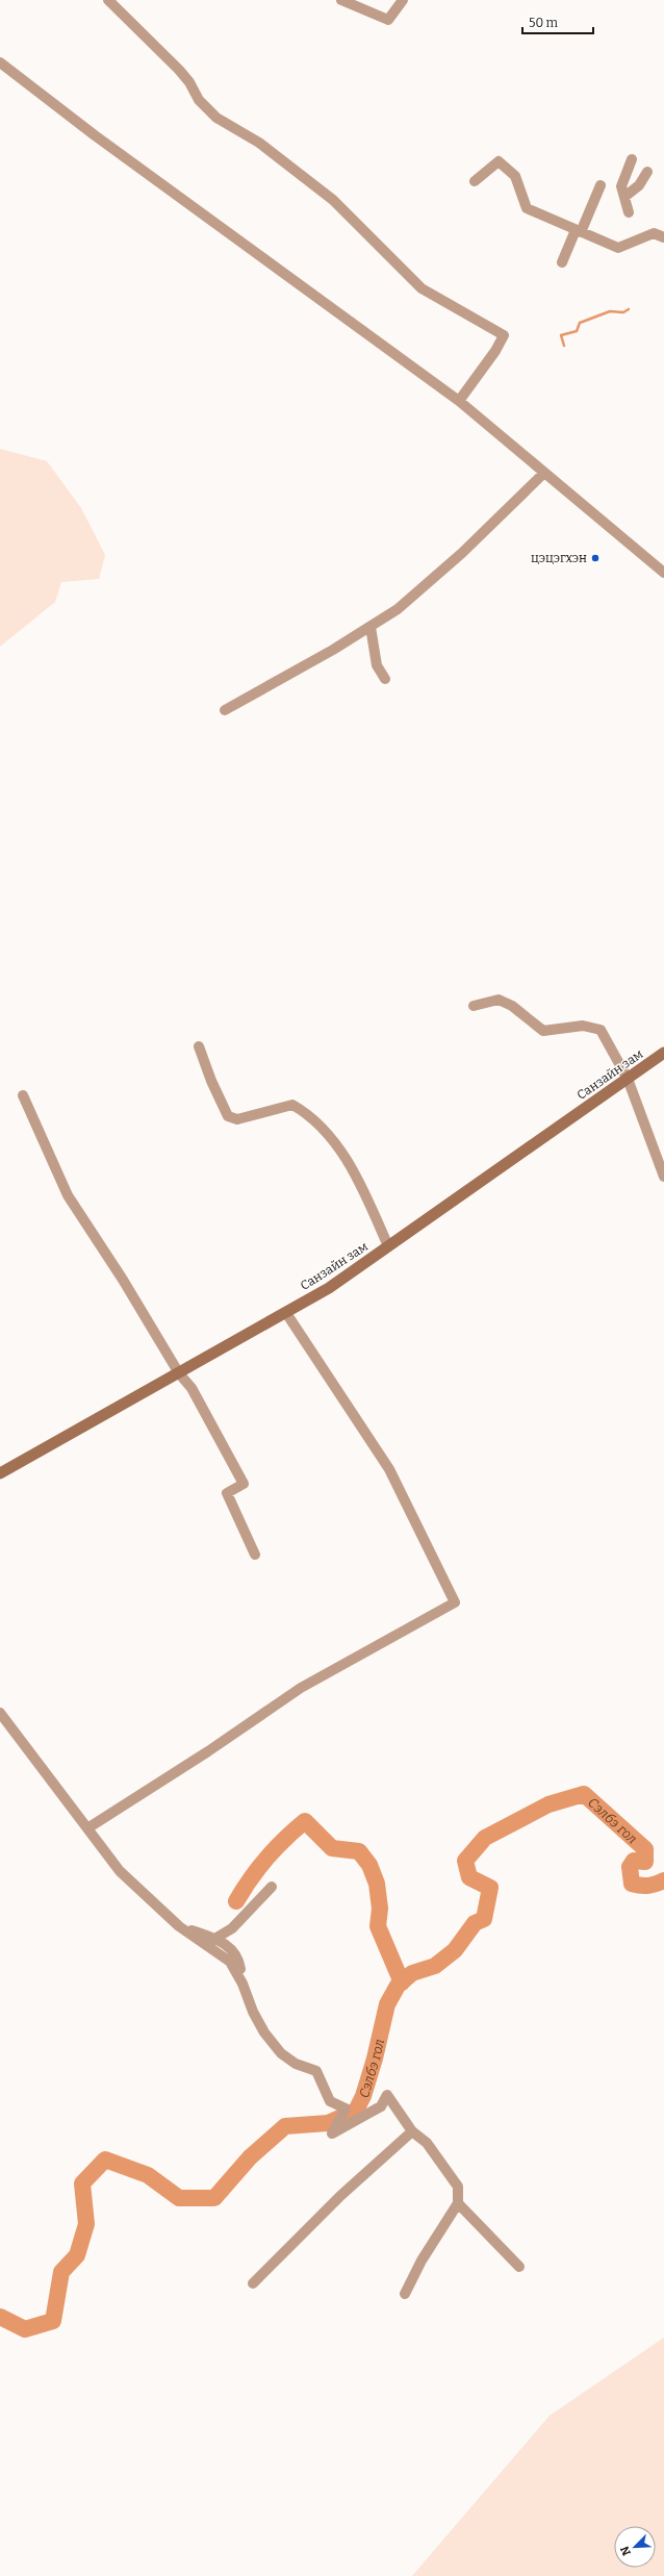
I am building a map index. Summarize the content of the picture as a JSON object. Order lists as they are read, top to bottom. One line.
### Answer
{"streets":{"main road":["Санзайн зам"]},"water":["Сэлбэ гол"],"places":["цэцэгхэн"],"scale_bar":"50 m","north":"bottom left"}
